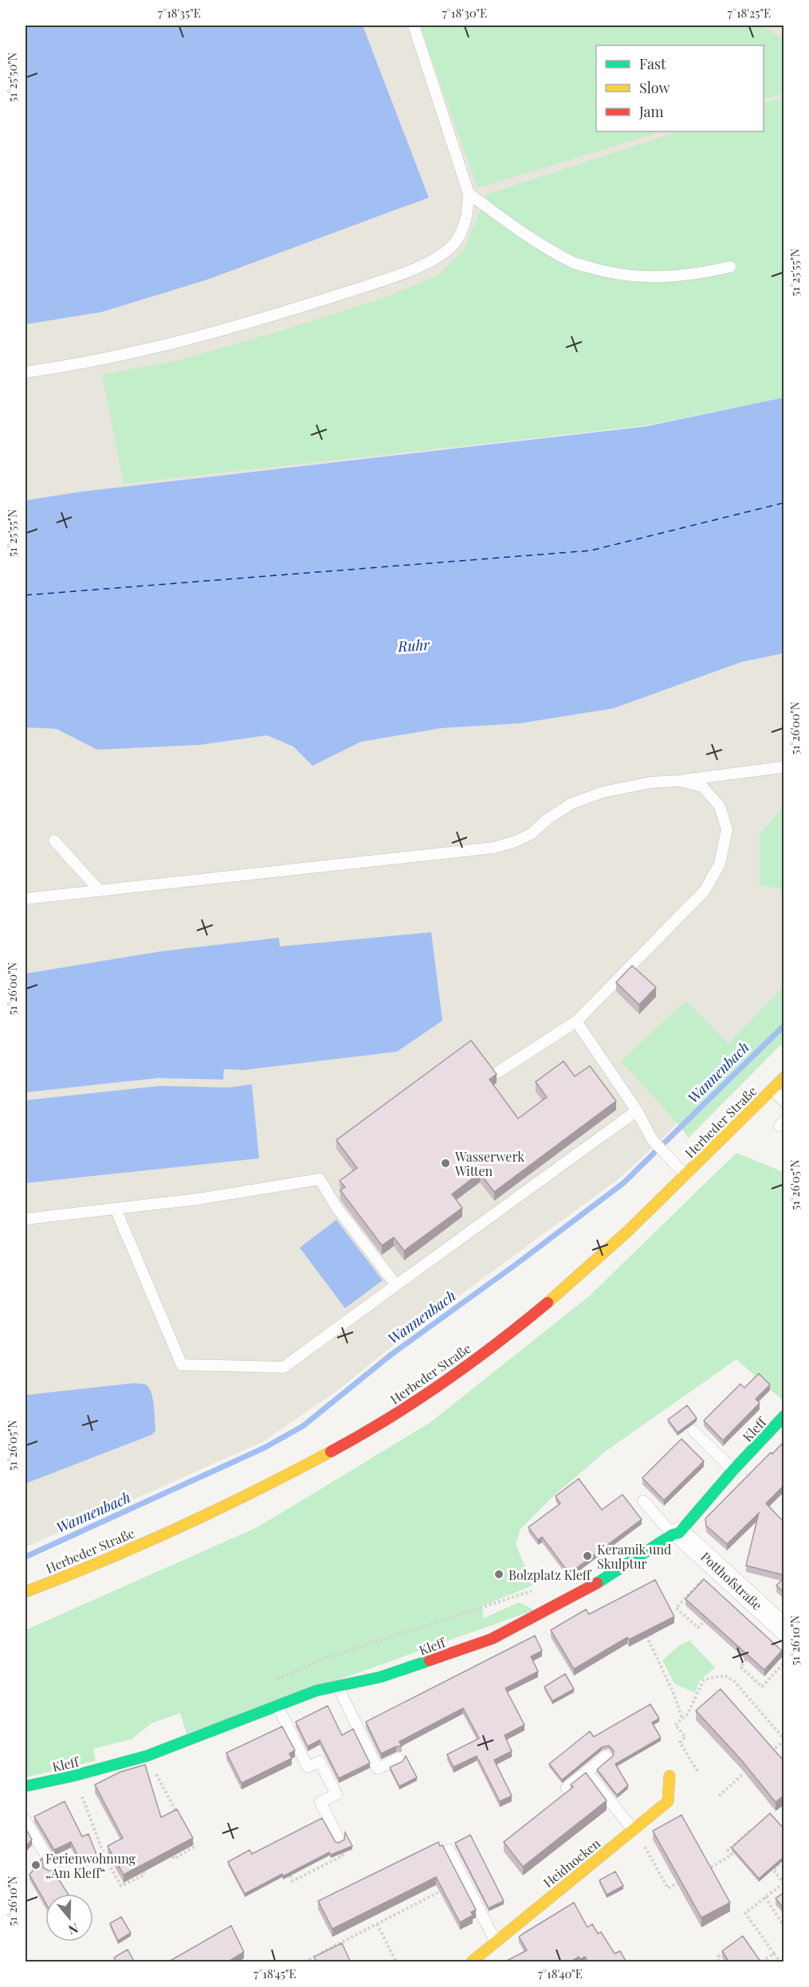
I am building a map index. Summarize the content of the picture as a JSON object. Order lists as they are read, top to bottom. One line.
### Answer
{"streets":{"street":["Herbeder Straße","Kleff","Potthofstraße","Heidnocken"]},"crossings":[["Kleff","Potthofstraße"]],"water":["Ruhr","Wannenbach"],"places":["Wasserwerk Witten","Keramik und Skulptur","Bolzplatz Kleff","Ferienwohnung „Am Kleff“"],"legend":["Fast","Slow","Jam"],"north":"bottom","coordinates":["7°18'35\"E","7°18'30\"E","7°18'25\"E","51°25'50\"N","51°25'55\"N","51°26'00\"N","51°26'05\"N","51°26'10\"N","7°18'45\"E","7°18'40\"E"]}
